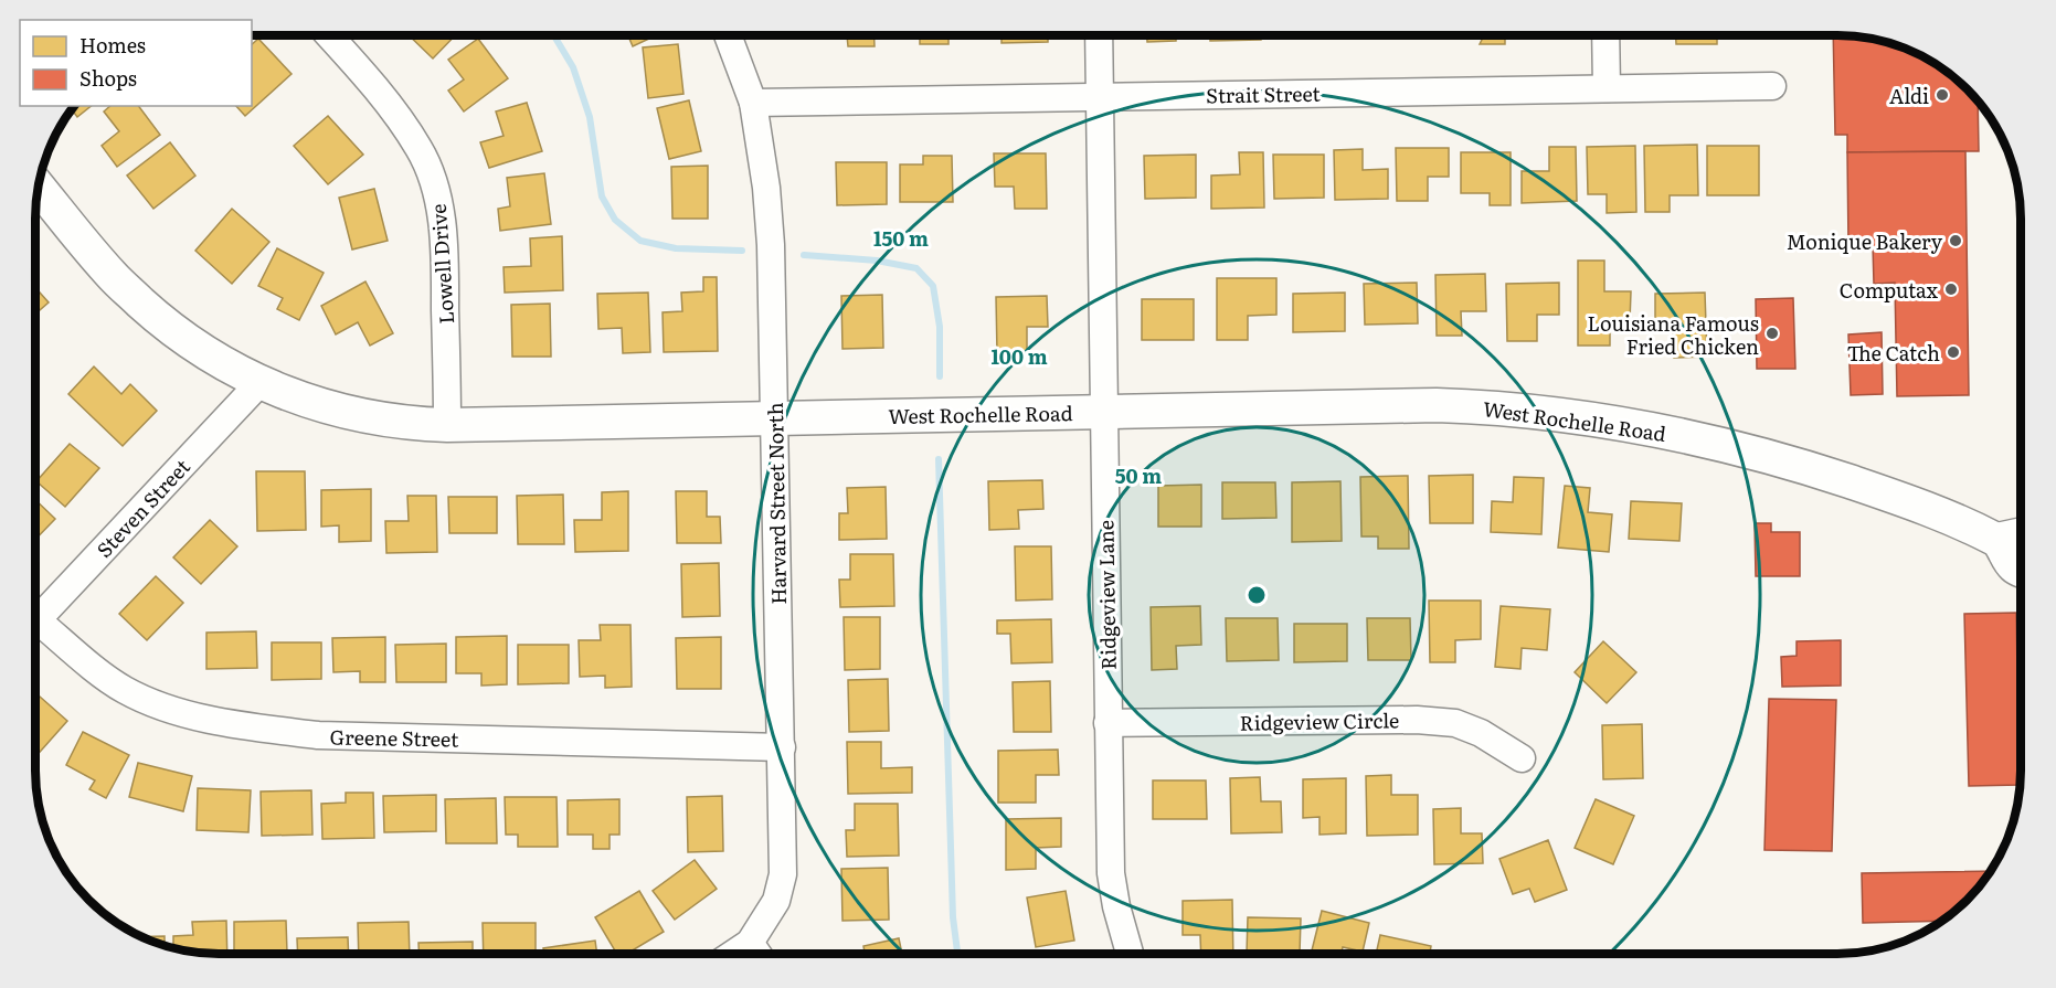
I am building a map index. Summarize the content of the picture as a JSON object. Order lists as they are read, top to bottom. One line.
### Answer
{"streets":{"street":["Strait Street","Lowell Drive","West Rochelle Road","Harvard Street North","Steven Street","Ridgeview Lane","Ridgeview Circle","Greene Street"]},"crossings":[["Strait Street","Harvard Street North"],["Strait Street","Ridgeview Lane"],["Lowell Drive","West Rochelle Road"],["West Rochelle Road","Harvard Street North"],["West Rochelle Road","Steven Street"],["West Rochelle Road","Ridgeview Lane"],["Harvard Street North","Greene Street"],["Ridgeview Lane","Ridgeview Circle"]],"places":["Aldi","Monique Bakery","Computax","Louisiana Famous Fried Chicken","The Catch"],"legend":["Homes","Shops"],"rings":["150 m","100 m","50 m"]}
